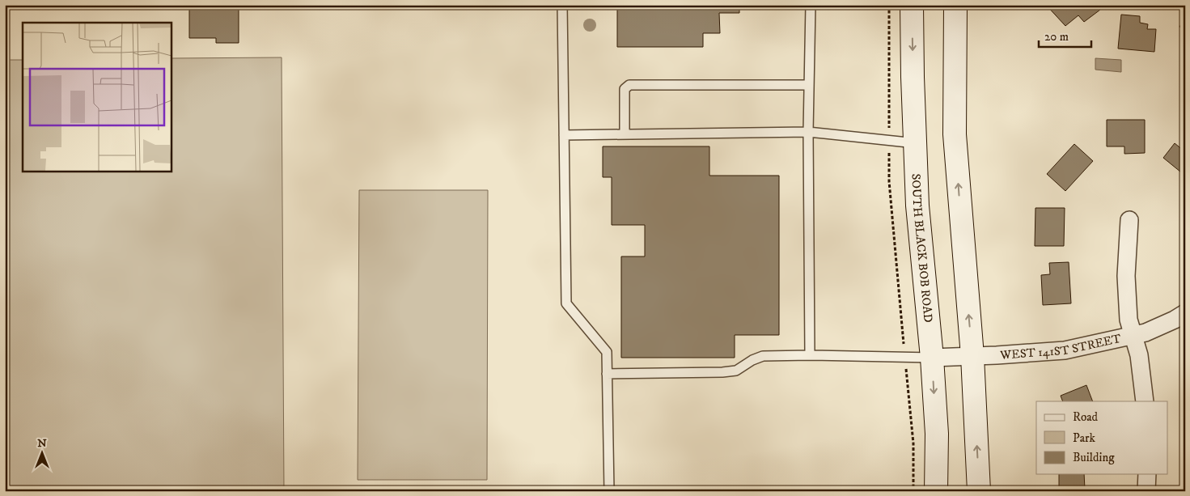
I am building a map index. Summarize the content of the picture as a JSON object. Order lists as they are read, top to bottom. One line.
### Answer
{"streets":{"main road":["SOUTH BLACK BOB ROAD"],"street":["WEST 141ST STREET"]},"crossings":[["SOUTH BLACK BOB ROAD","WEST 141ST STREET"]],"legend":["Road","Park","Building"],"scale_bar":"20 m","north":"top"}
